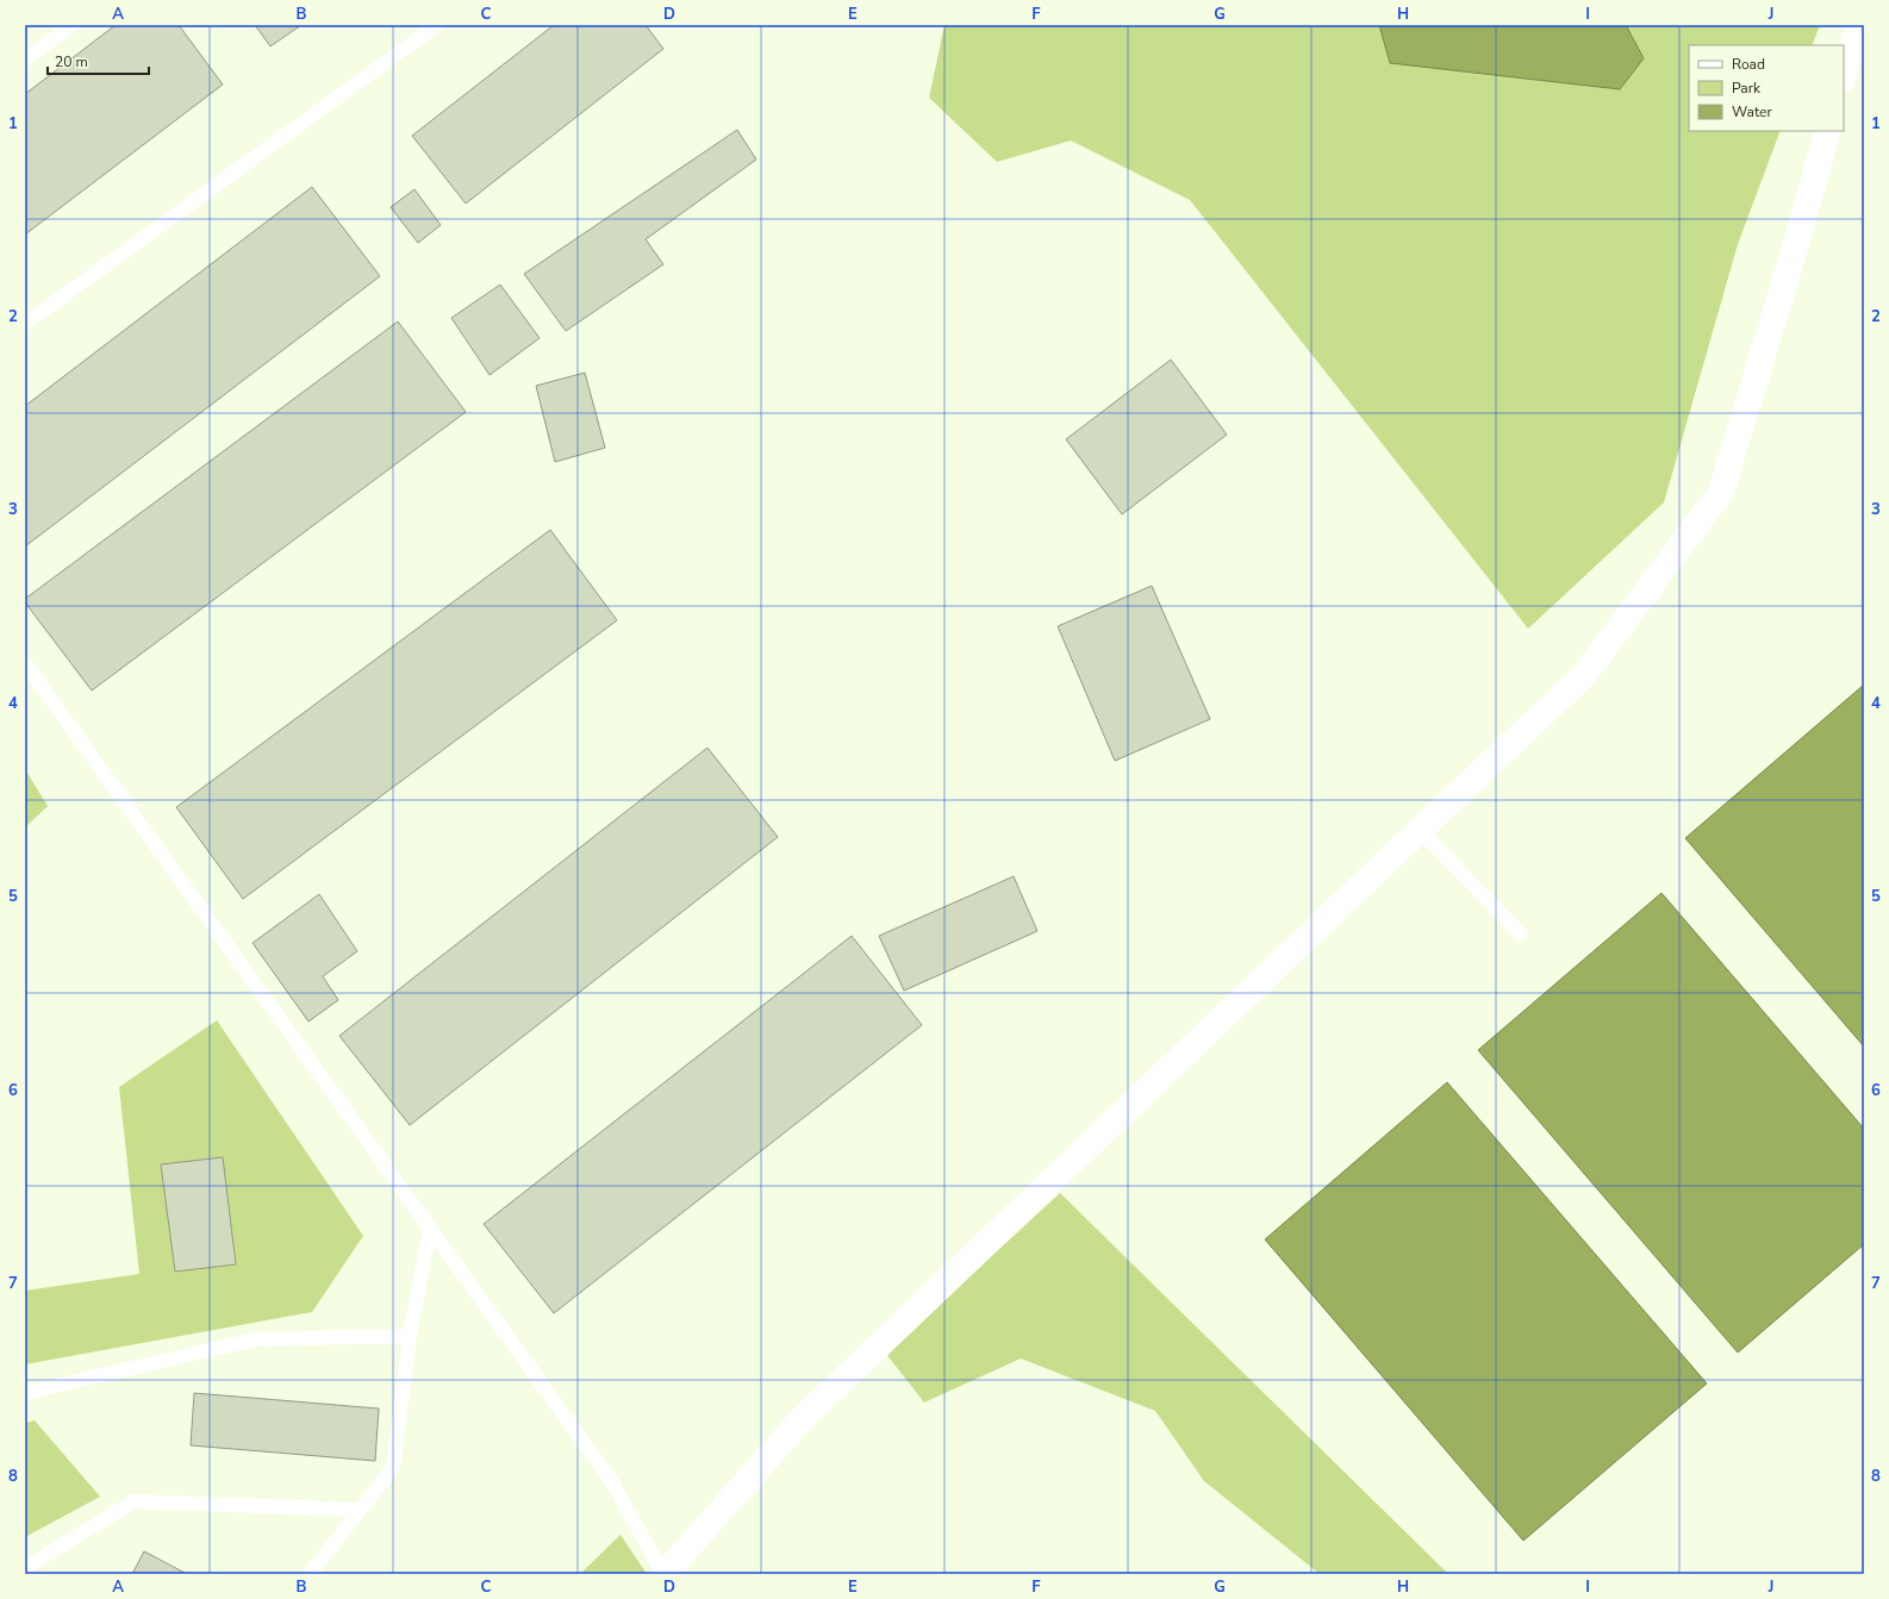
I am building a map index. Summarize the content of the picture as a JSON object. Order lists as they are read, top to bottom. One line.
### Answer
{"legend":["Road","Park","Water"],"scale_bar":"20 m","grid":{"columns":["A","B","C","D","E","F","G","H","I","J"],"rows":["1","2","3","4","5","6","7","8"]}}
